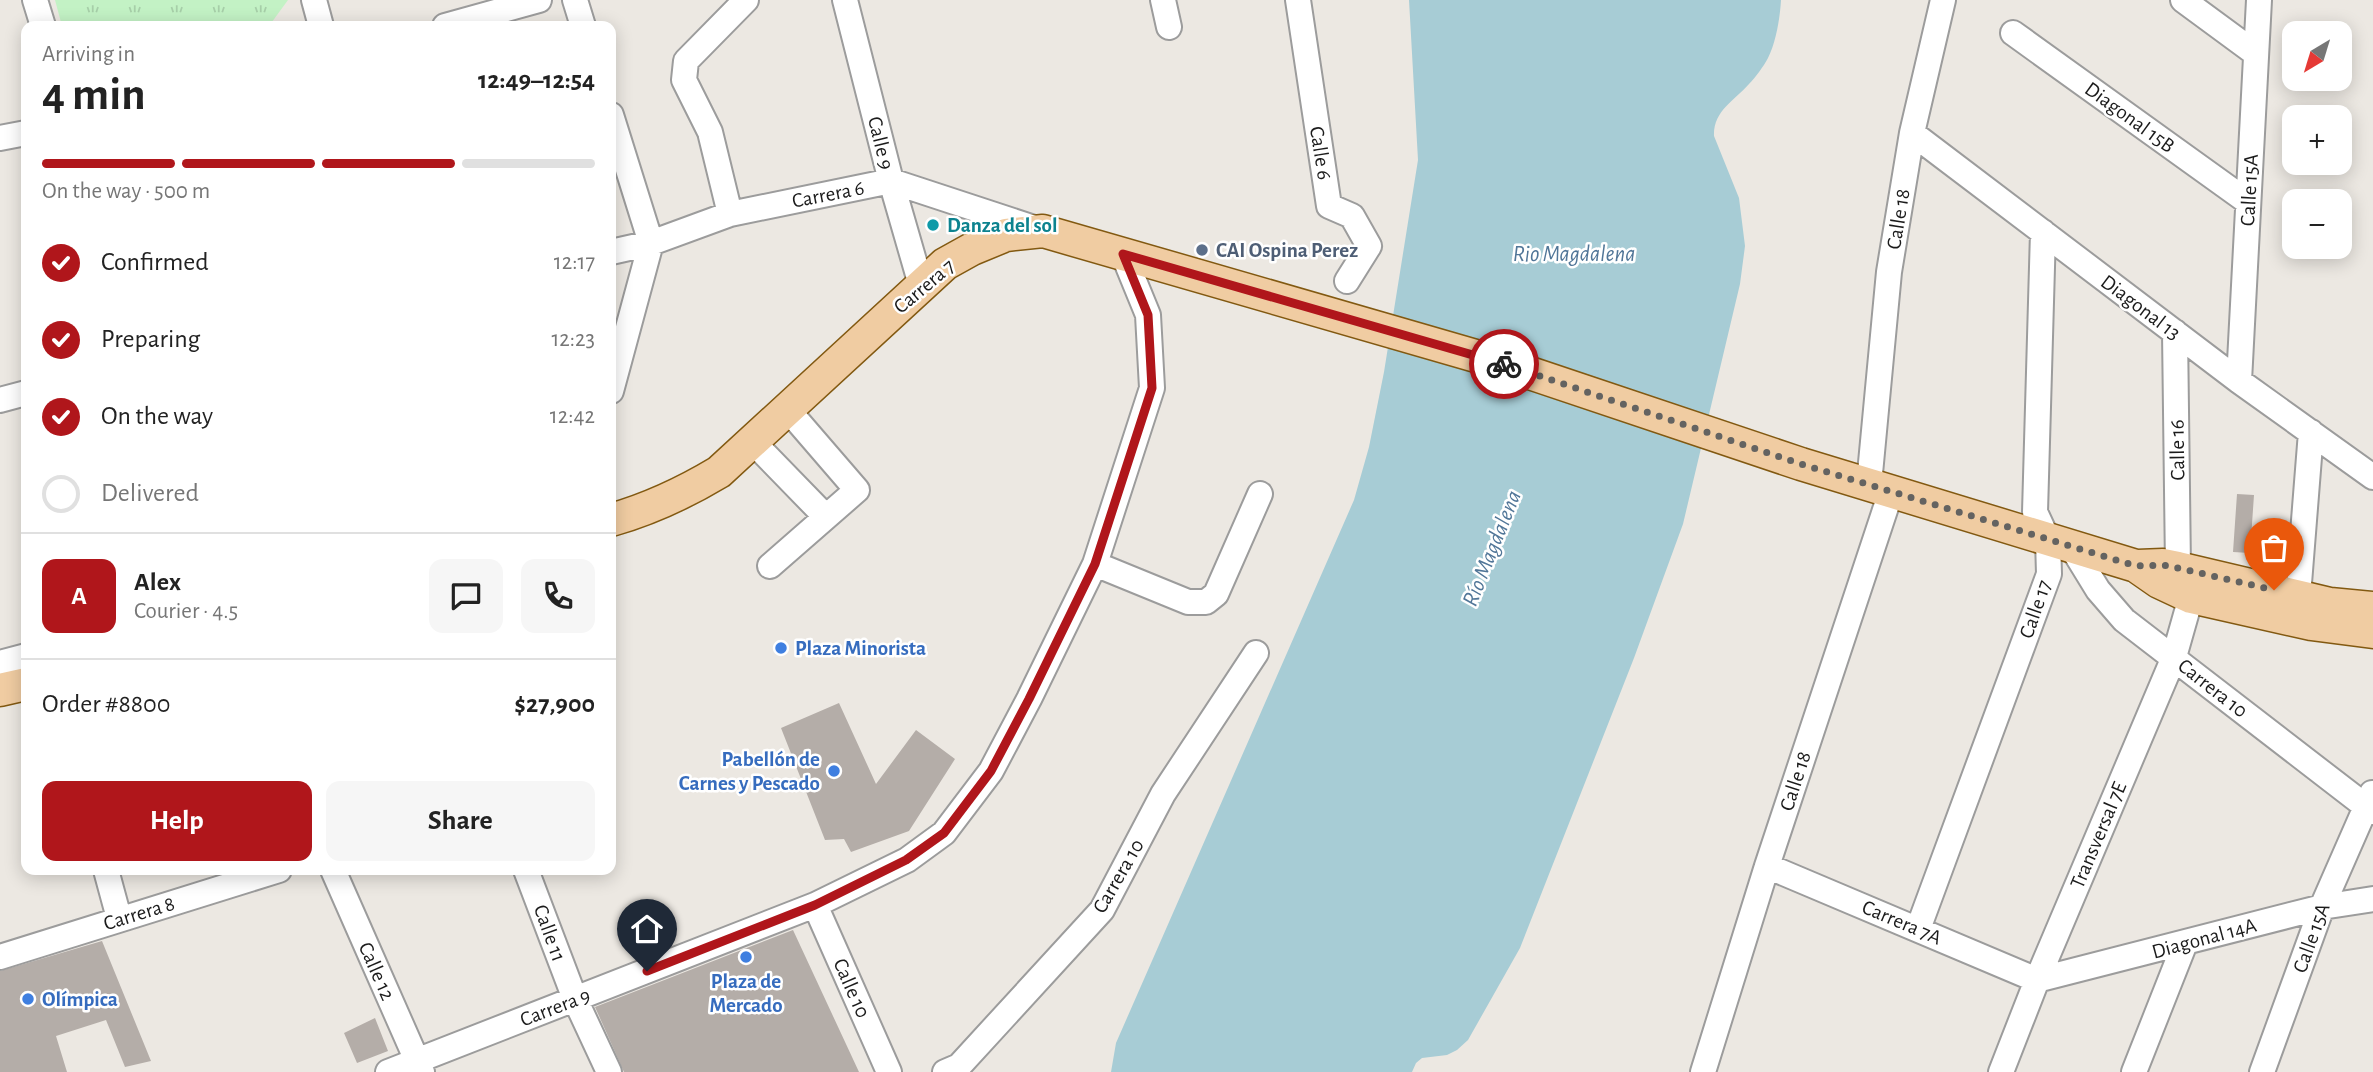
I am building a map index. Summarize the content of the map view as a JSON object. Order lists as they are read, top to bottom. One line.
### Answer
{"streets":{"main road":["Carrera 7"],"street":["Diagonal 15B","Calle 9","Calle 6","Calle 15A","Carrera 6","Calle 18","Diagonal 13","Calle 16","Calle 17","Carrera 10","Transversal 7E","Carrera 8","Carrera 7A","Calle 11","Diagonal 14A","Calle 12","Calle 10","Carrera 9"]},"crossings":[["Diagonal 15B","Calle 15A"],["Calle 9","Carrera 6"],["Calle 9","Carrera 7"],["Calle 15A","Diagonal 13"],["Calle 15A","Carrera 10"],["Calle 15A","Diagonal 14A"],["Carrera 6","Carrera 7"],["Calle 18","Carrera 7"],["Calle 18","Diagonal 13"],["Calle 18","Carrera 7A"],["Carrera 7","Calle 16"],["Carrera 7","Calle 17"],["Carrera 7","Carrera 10"],["Carrera 7","Transversal 7E"],["Carrera 7","Carrera 9"],["Diagonal 13","Calle 16"],["Diagonal 13","Calle 17"],["Calle 17","Carrera 10"],["Calle 17","Carrera 7A"],["Carrera 10","Transversal 7E"],["Transversal 7E","Carrera 7A"],["Transversal 7E","Diagonal 14A"],["Carrera 7A","Diagonal 14A"],["Calle 11","Carrera 9"],["Calle 12","Carrera 9"],["Calle 10","Carrera 9"]],"water":["Rio Magdalena","Río Magdalena"],"places":["Danza del sol","CAI Ospina Perez","Plaza Minorista","Pabellón de Carnes y Pescado","Plaza de Mercado","Olímpica"],"north":"bottom left","page":{"map_buttons":["+","−"],"heading":["4 min","Arriving in","12:49–12:54"],"panel":["Alex","Courier · 4.5","Order #8800","$27,900"],"bar":"On the way · 500 m","list":[["Confirmed","12:17"],["Preparing","12:23"],["On the way","12:42"],"Delivered"],"round":"A","buttons":["Help","Share"]}}
